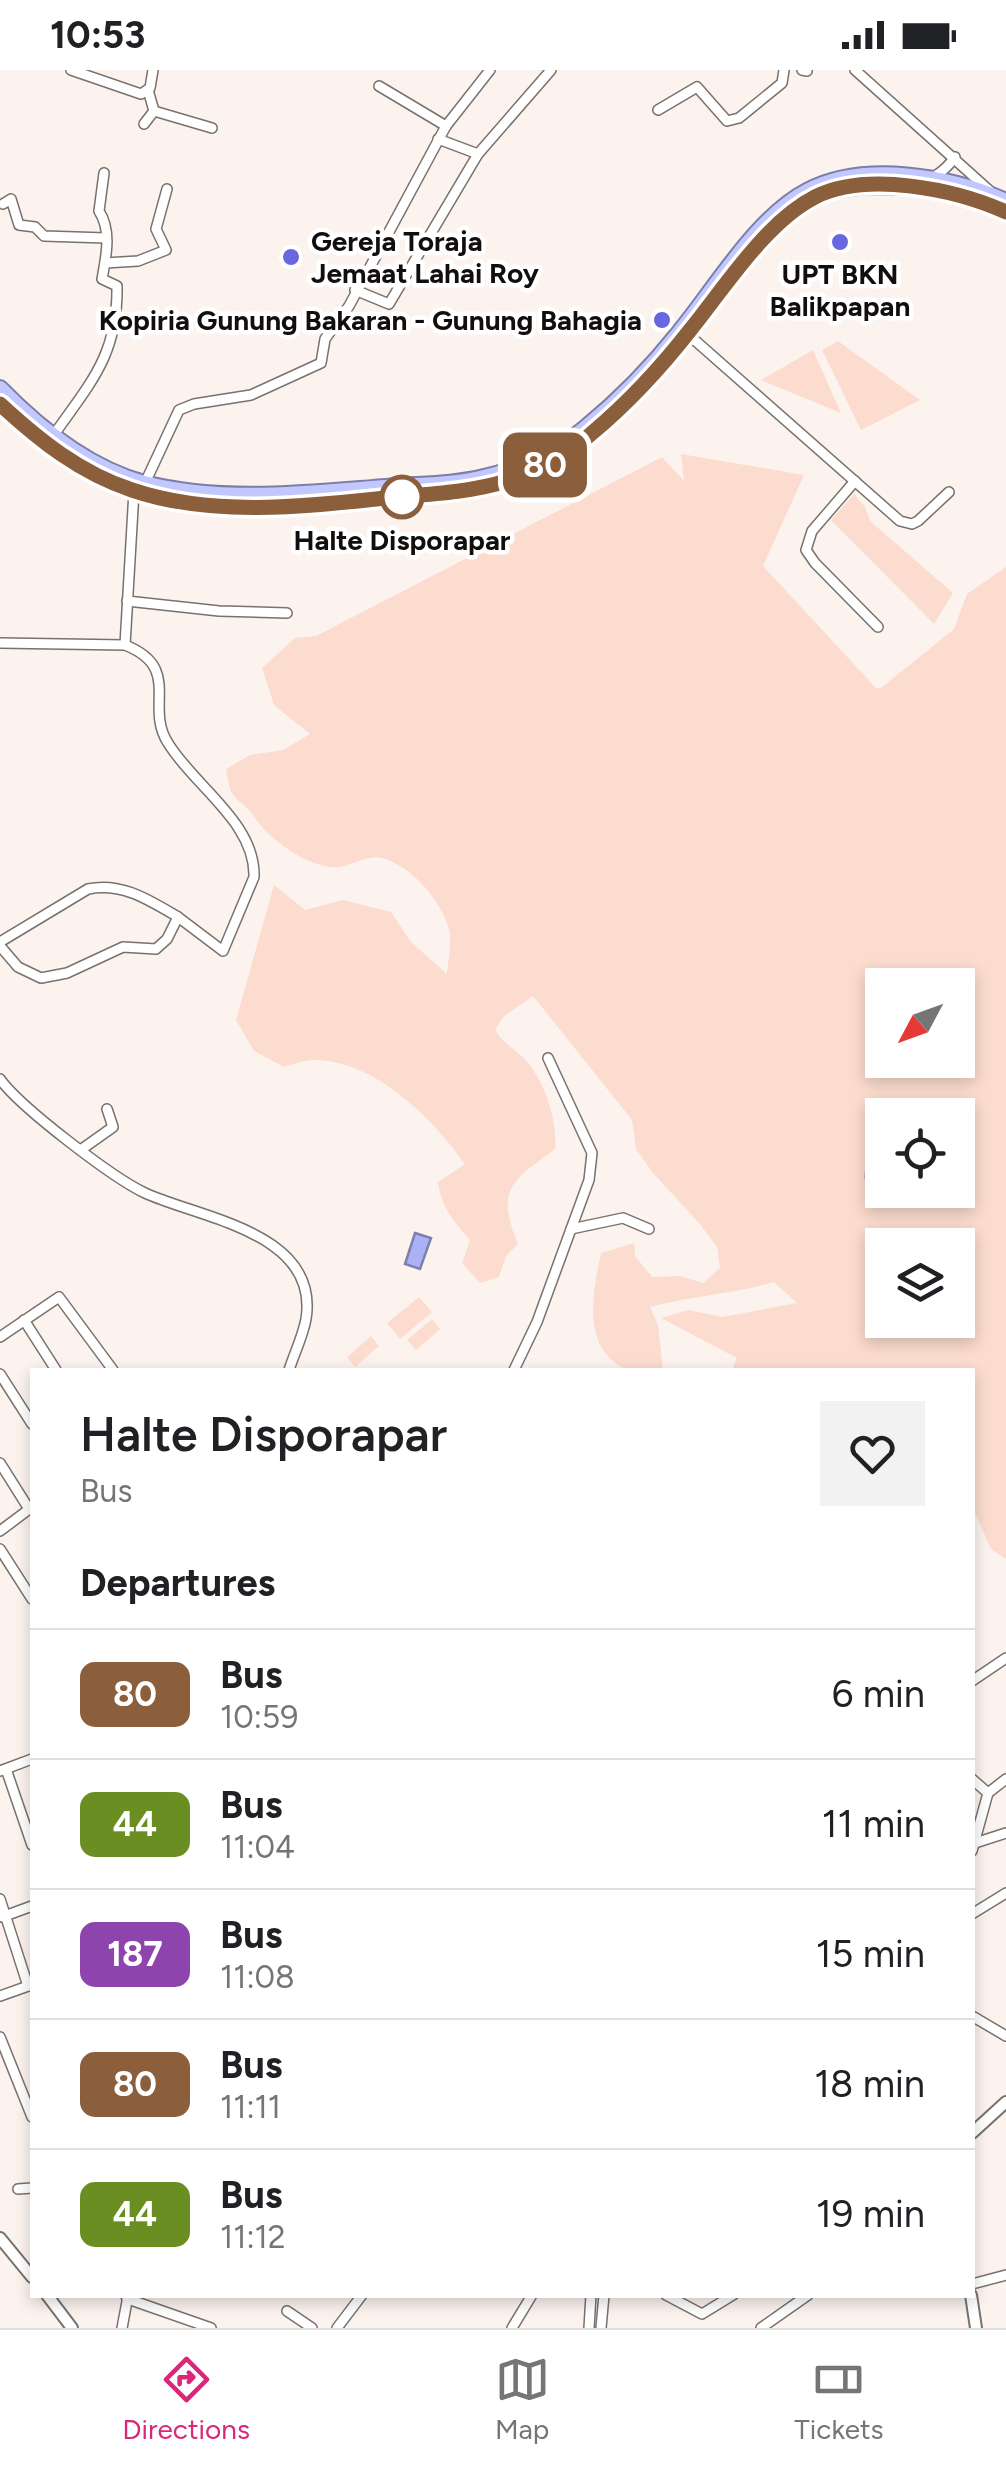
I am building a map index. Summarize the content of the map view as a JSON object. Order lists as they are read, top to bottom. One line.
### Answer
{"places":["UPT BKN Balikpapan","Gereja Toraja Jemaat Lahai Roy","Kopiria Gunung Bakaran - Gunung Bahagia","Halte Disporapar"],"lines":["bus line 80"],"north":"bottom left","page":{"status":"10:53","on_map":"80","heading":[["Halte Disporapar","Bus"],"Departures"],"list":[{"mark":"80","name":"Bus","note":"10:59","value":"6 min"},{"mark":"44","name":"Bus","note":"11:04","value":"11 min"},{"mark":"187","name":"Bus","note":"11:08","value":"15 min"},{"mark":"80","name":"Bus","note":"11:11","value":"18 min"},{"mark":"44","name":"Bus","note":"11:12","value":"19 min"}],"tabs":["Directions","Map","Tickets"]}}
